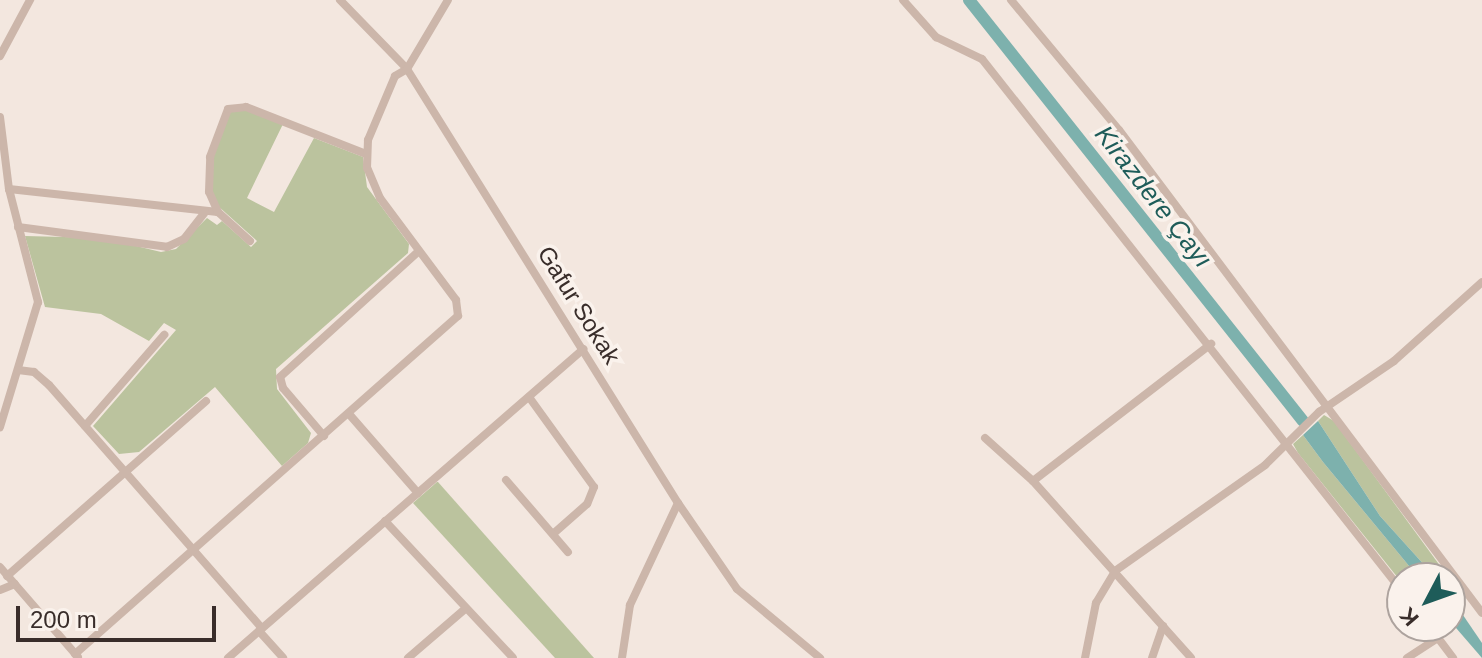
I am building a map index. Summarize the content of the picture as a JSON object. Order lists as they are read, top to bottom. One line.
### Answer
{"streets":{"street":["Gafur Sokak"]},"water":["Kirazdere Çayı"],"scale_bar":"200 m","north":"bottom left"}
